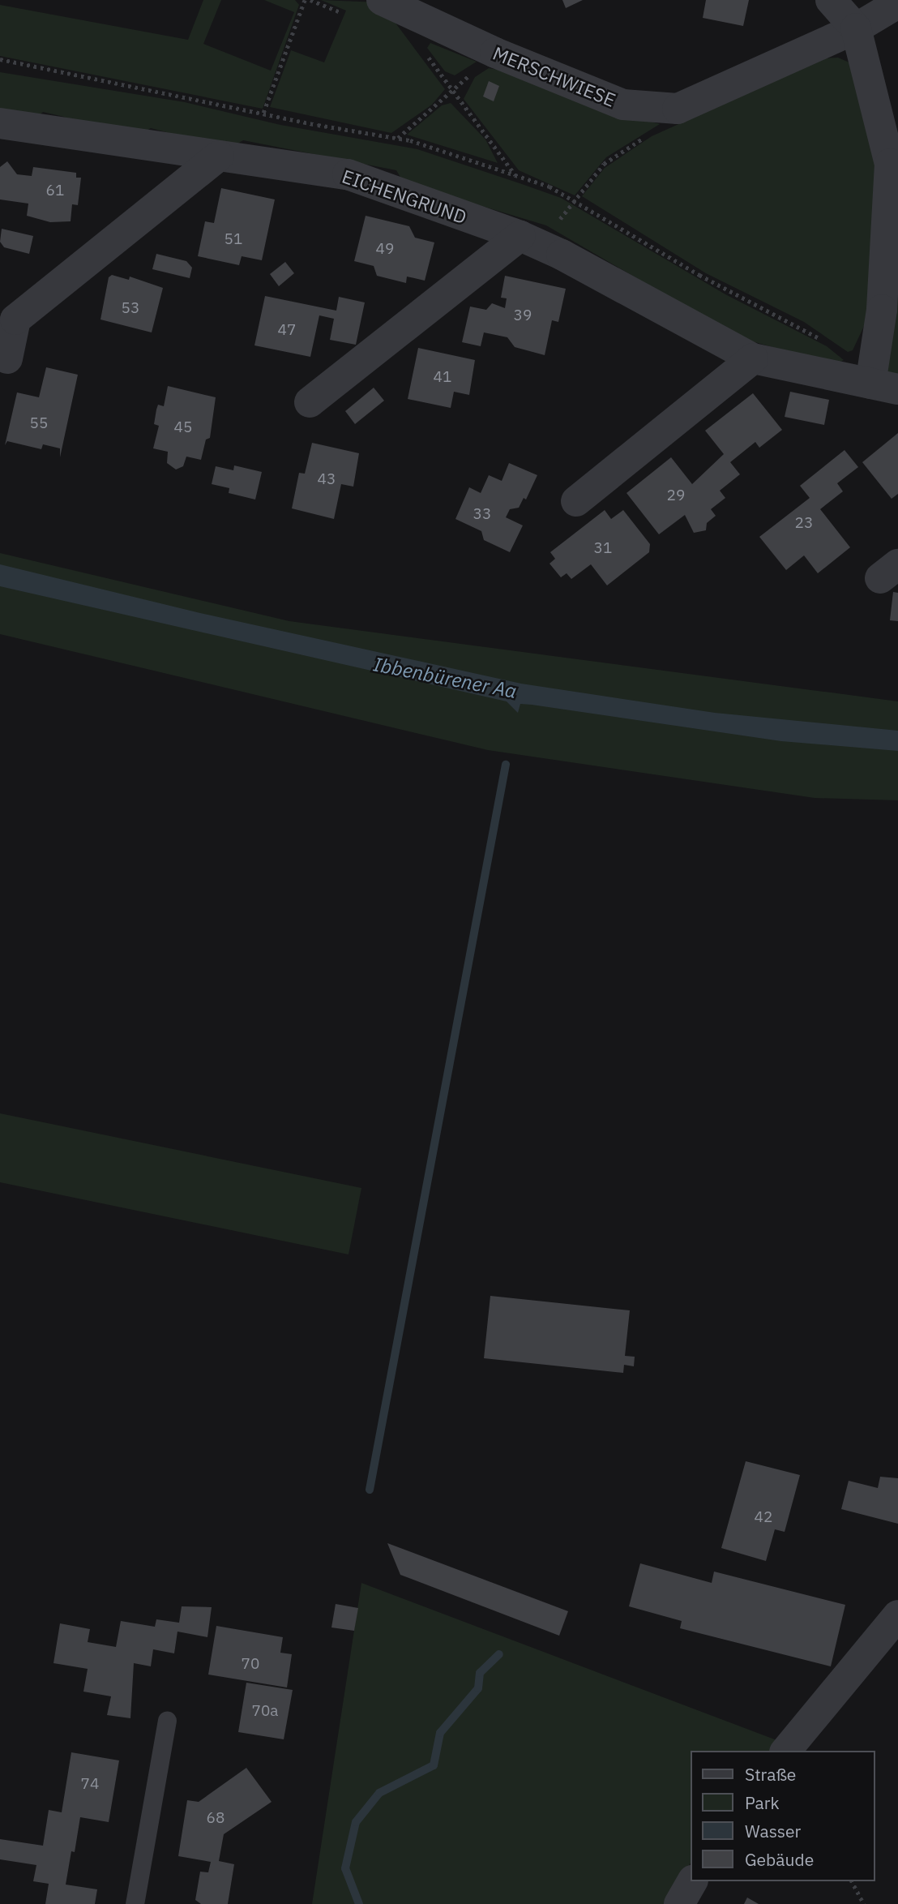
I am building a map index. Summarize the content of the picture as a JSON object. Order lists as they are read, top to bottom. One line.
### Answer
{"streets":{"street":["MERSCHWIESE","EICHENGRUND"]},"crossings":[["MERSCHWIESE","EICHENGRUND"]],"water":["Ibbenbürener Aa"],"house_numbers":["61","51","49","53","39","47","41","55","45","43","29","33","23","31","42","70","70a","74","68"],"legend":["Straße","Park","Wasser","Gebäude"]}
